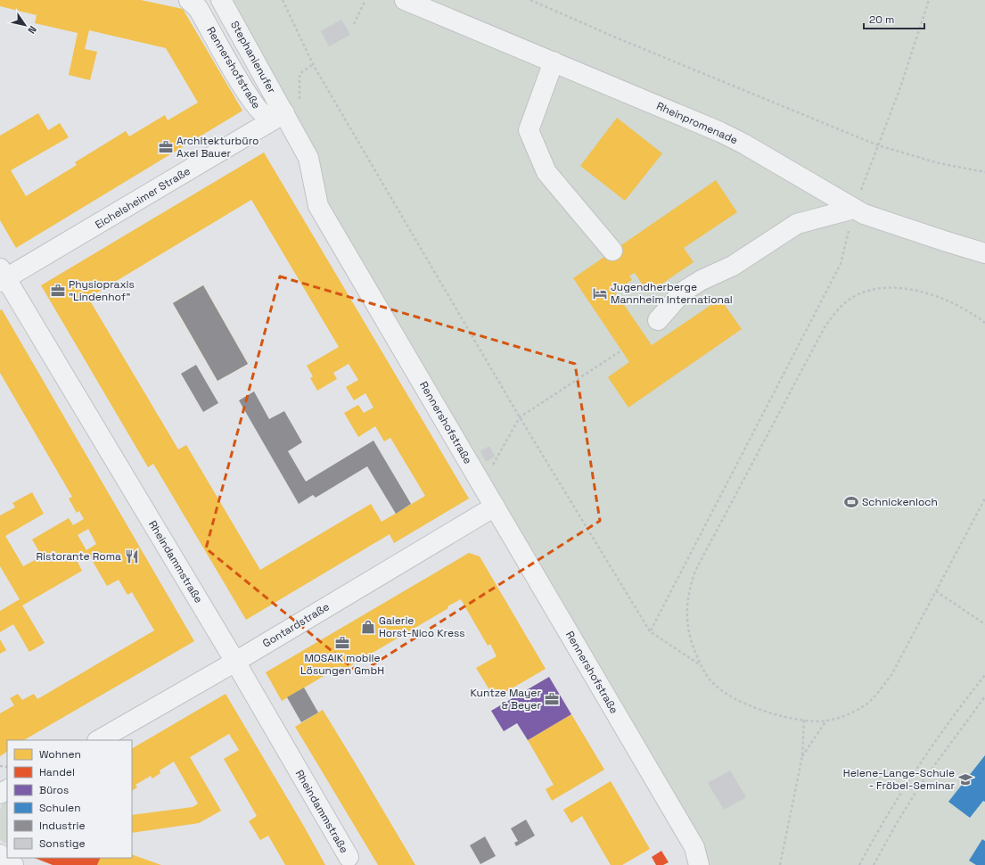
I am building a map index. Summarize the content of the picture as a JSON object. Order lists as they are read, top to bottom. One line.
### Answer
{"streets":{"street":["Stephanienufer","Rennershofstraße","Rheinpromenade","Eichelsheimer Straße","Rheindammstraße","Gontardstraße"]},"crossings":[["Stephanienufer","Rennershofstraße"],["Stephanienufer","Eichelsheimer Straße"],["Rennershofstraße","Eichelsheimer Straße"],["Rennershofstraße","Gontardstraße"],["Eichelsheimer Straße","Rheindammstraße"],["Rheindammstraße","Gontardstraße"]],"places":{"office":["Architekturbüro Axel Bauer","Physiopraxis \"Lindenhof\"","MOSAIK mobile Lösungen GmbH","Kuntze Mayer & Beyer"],"hotel":["Jugendherberge Mannheim International"],"sports":["Schnickenloch"],"restaurant":["Ristorante Roma"],"shop":["Galerie Horst-Nico Kress"],"school or university":["Helene-Lange-Schule - Fröbel-Seminar"]},"legend":["Wohnen","Handel","Büros","Schulen","Industrie","Sonstige"],"scale_bar":"20 m","north":"bottom right"}
